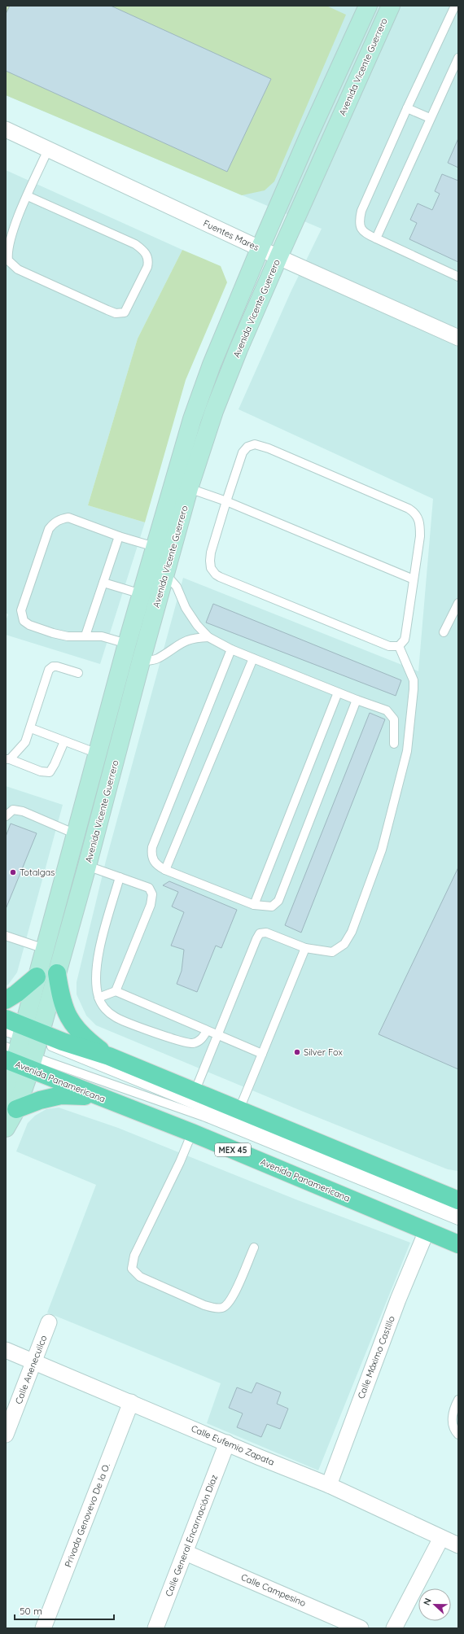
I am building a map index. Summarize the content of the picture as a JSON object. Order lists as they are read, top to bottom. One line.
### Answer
{"streets":{"main road":["Avenida Vicente Guerrero","Avenida Panamericana","MEX 45"],"street":["Fuentes Mares","Calle Máximo Castillo","Calle Anenecuilco","Calle Eufemio Zapata","Privada Genovevo De la O.","Calle General Encarnación Díaz","Calle Campesino"]},"crossings":[["Avenida Vicente Guerrero","Fuentes Mares"],["Avenida Vicente Guerrero","Avenida Panamericana"],["Avenida Panamericana","Calle Máximo Castillo"],["Calle Máximo Castillo","Calle Eufemio Zapata"],["Calle Anenecuilco","Calle Eufemio Zapata"],["Calle Eufemio Zapata","Privada Genovevo De la O."],["Calle Eufemio Zapata","Calle General Encarnación Díaz"],["Calle General Encarnación Díaz","Calle Campesino"]],"places":["Totalgas","Silver Fox"],"scale_bar":"50 m","north":"left"}
